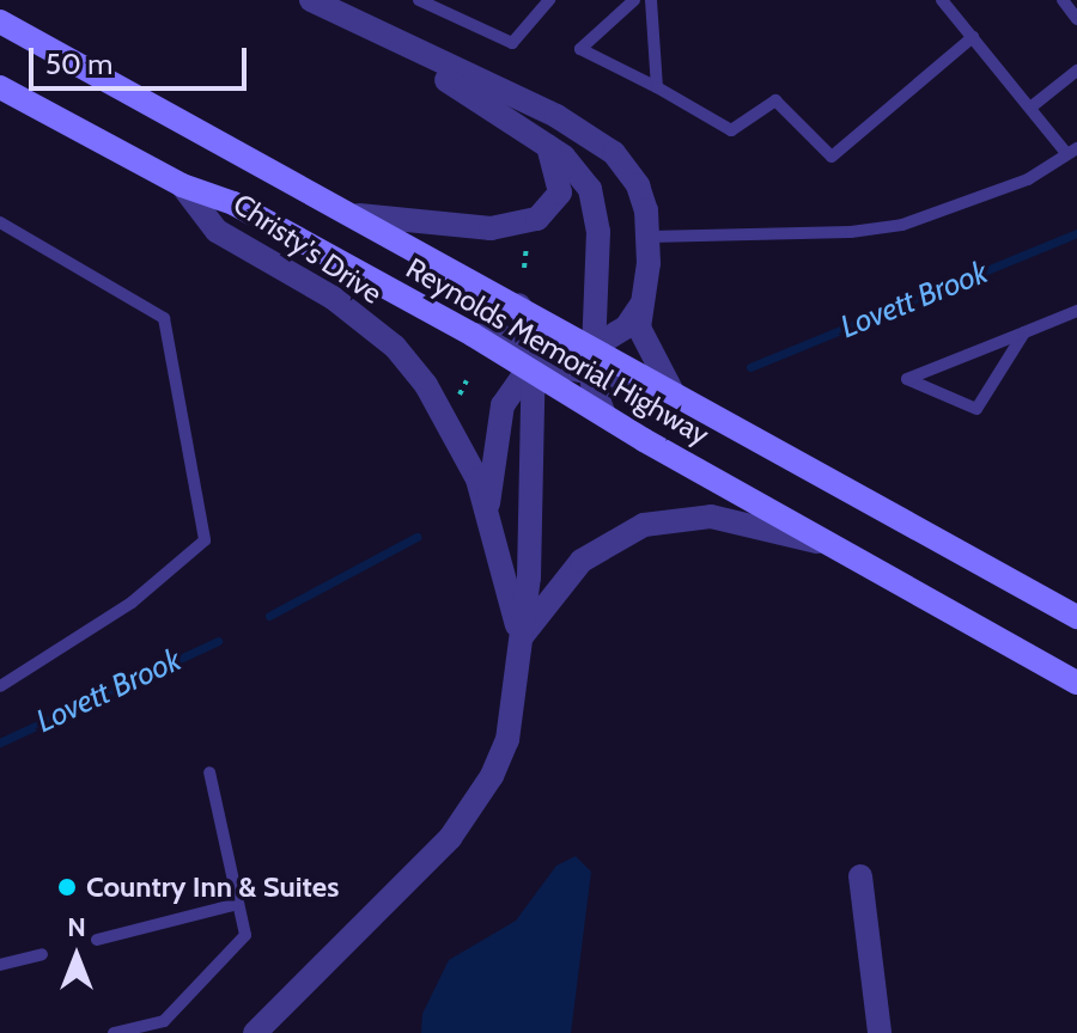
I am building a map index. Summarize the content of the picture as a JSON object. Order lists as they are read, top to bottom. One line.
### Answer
{"streets":{"main road":["Reynolds Memorial Highway"],"street":["Christy's Drive"]},"crossings":[["Christy's Drive","Reynolds Memorial Highway"]],"water":["Lovett Brook"],"places":["Country Inn & Suites"],"scale_bar":"50 m","north":"top"}
